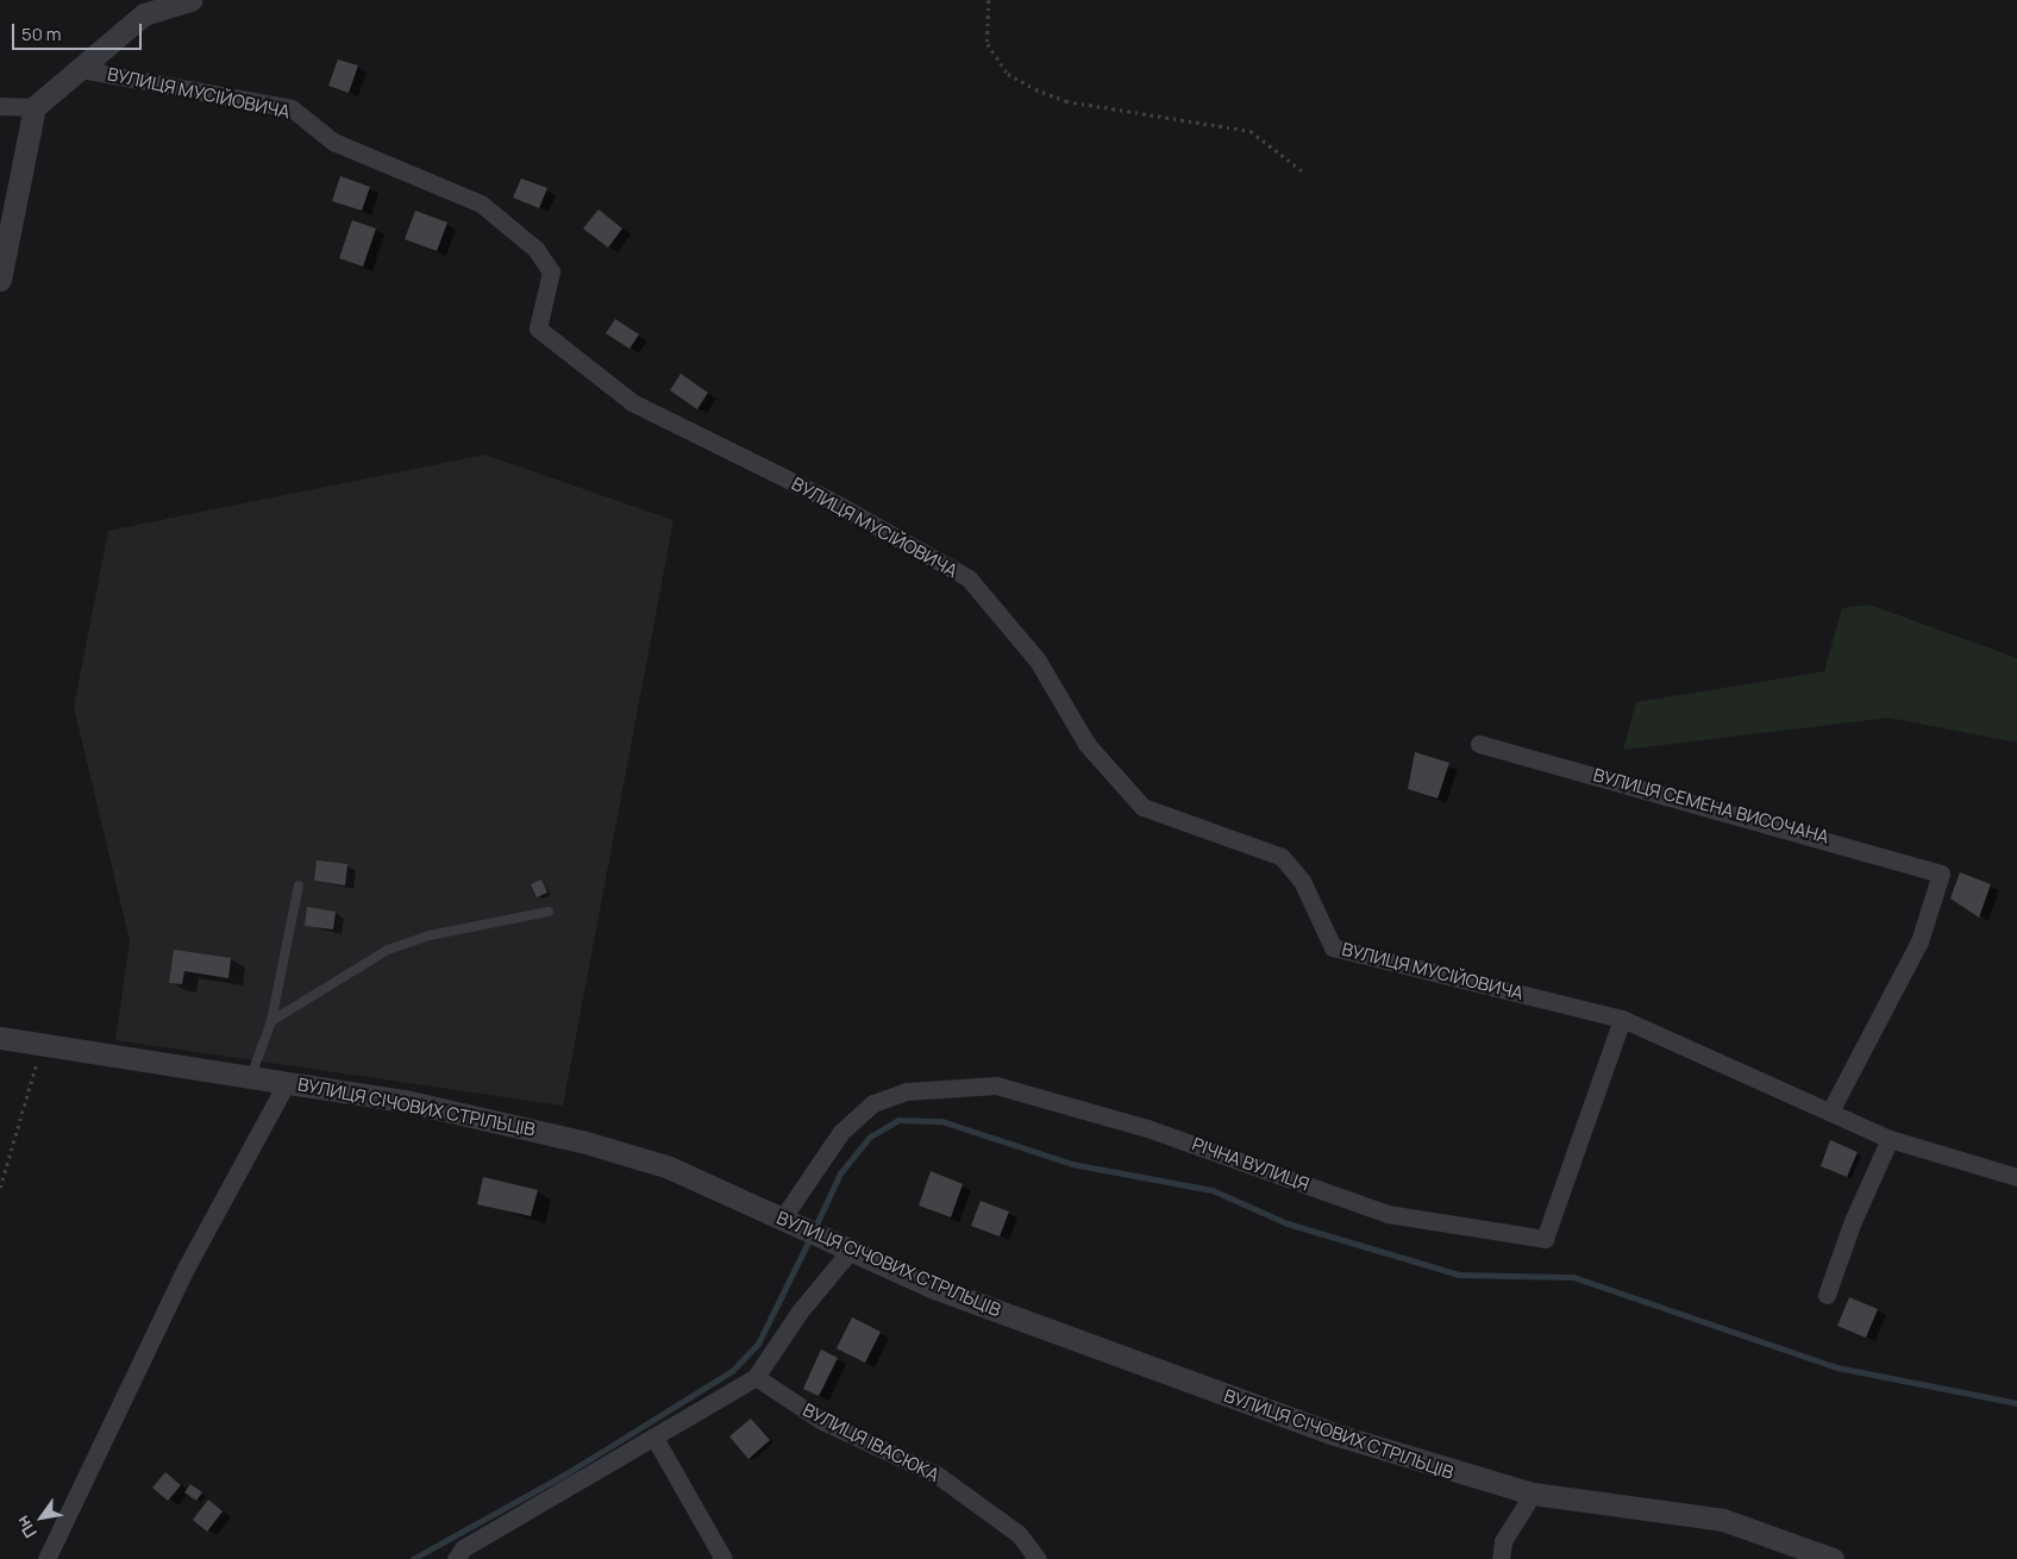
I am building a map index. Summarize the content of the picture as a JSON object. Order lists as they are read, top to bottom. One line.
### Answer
{"streets":{"street":["ВУЛИЦЯ МУСІЙОВИЧА","ВУЛИЦЯ СЕМЕНА ВИСОЧАНА","ВУЛИЦЯ СІЧОВИХ СТРІЛЬЦІВ","РІЧНА ВУЛИЦЯ","ВУЛИЦЯ ІВАСЮКА"]},"crossings":[["ВУЛИЦЯ МУСІЙОВИЧА","ВУЛИЦЯ СЕМЕНА ВИСОЧАНА"],["ВУЛИЦЯ МУСІЙОВИЧА","РІЧНА ВУЛИЦЯ"],["ВУЛИЦЯ СІЧОВИХ СТРІЛЬЦІВ","РІЧНА ВУЛИЦЯ"]],"scale_bar":"50 m","north":"bottom left"}
